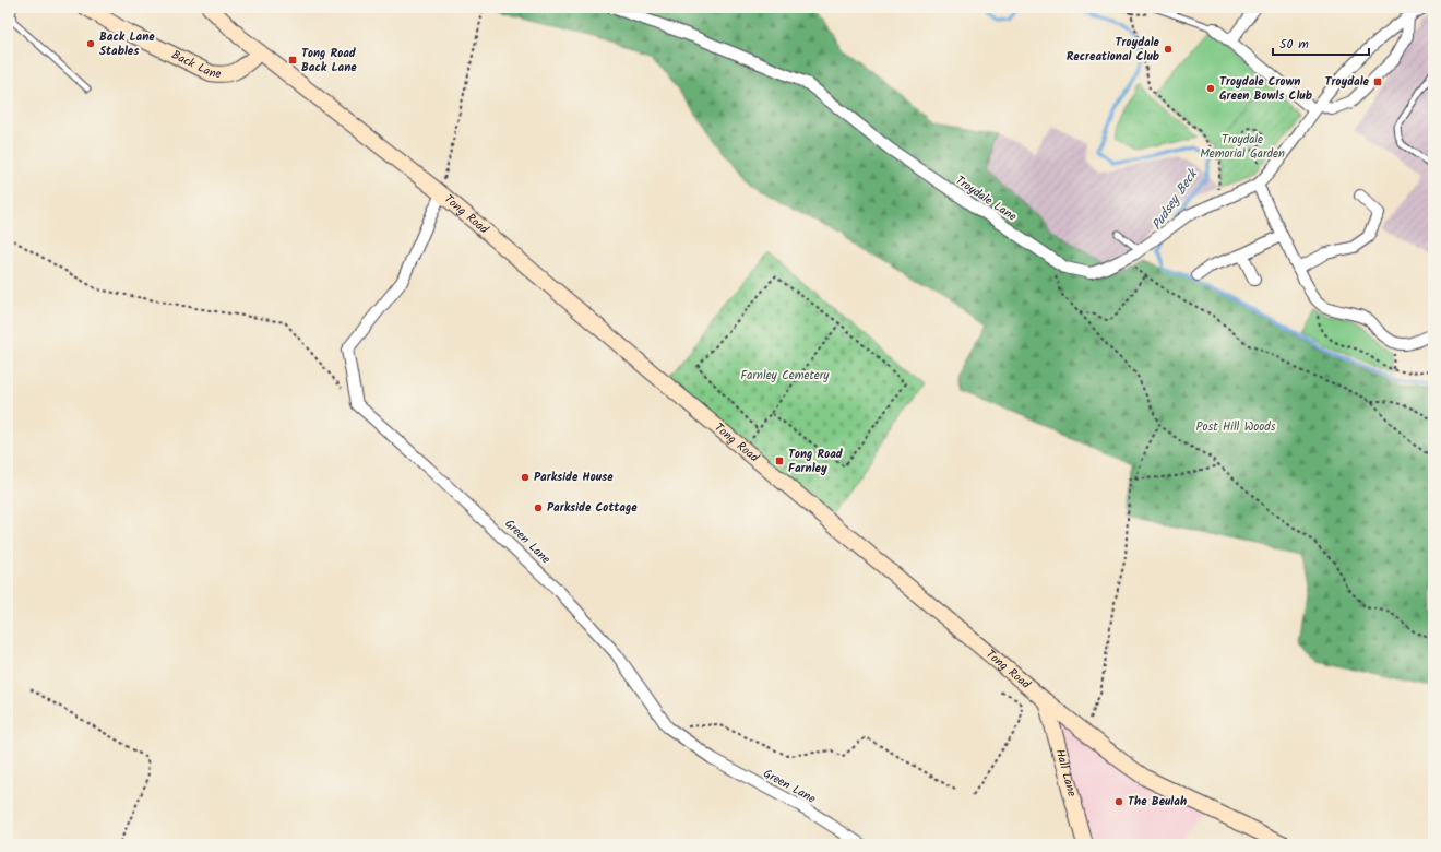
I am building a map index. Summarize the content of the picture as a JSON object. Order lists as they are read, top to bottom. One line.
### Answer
{"streets":{"street":["Back Lane","Troydale Lane","Tong Road","Green Lane","Hall Lane"]},"crossings":[["Back Lane","Tong Road"],["Tong Road","Hall Lane"]],"water":["Pudsey Beck"],"parks":["Troydale Memorial Garden","Farnley Cemetery","Post Hill Woods"],"places":{"other":["Back Lane Stables","Troydale Recreational Club","Troydale Crown Green Bowls Club","Parkside House","Parkside Cottage","The Beulah"],"transit":["Tong Road Back Lane","Troydale","Tong Road Farnley"]},"scale_bar":"50 m"}
